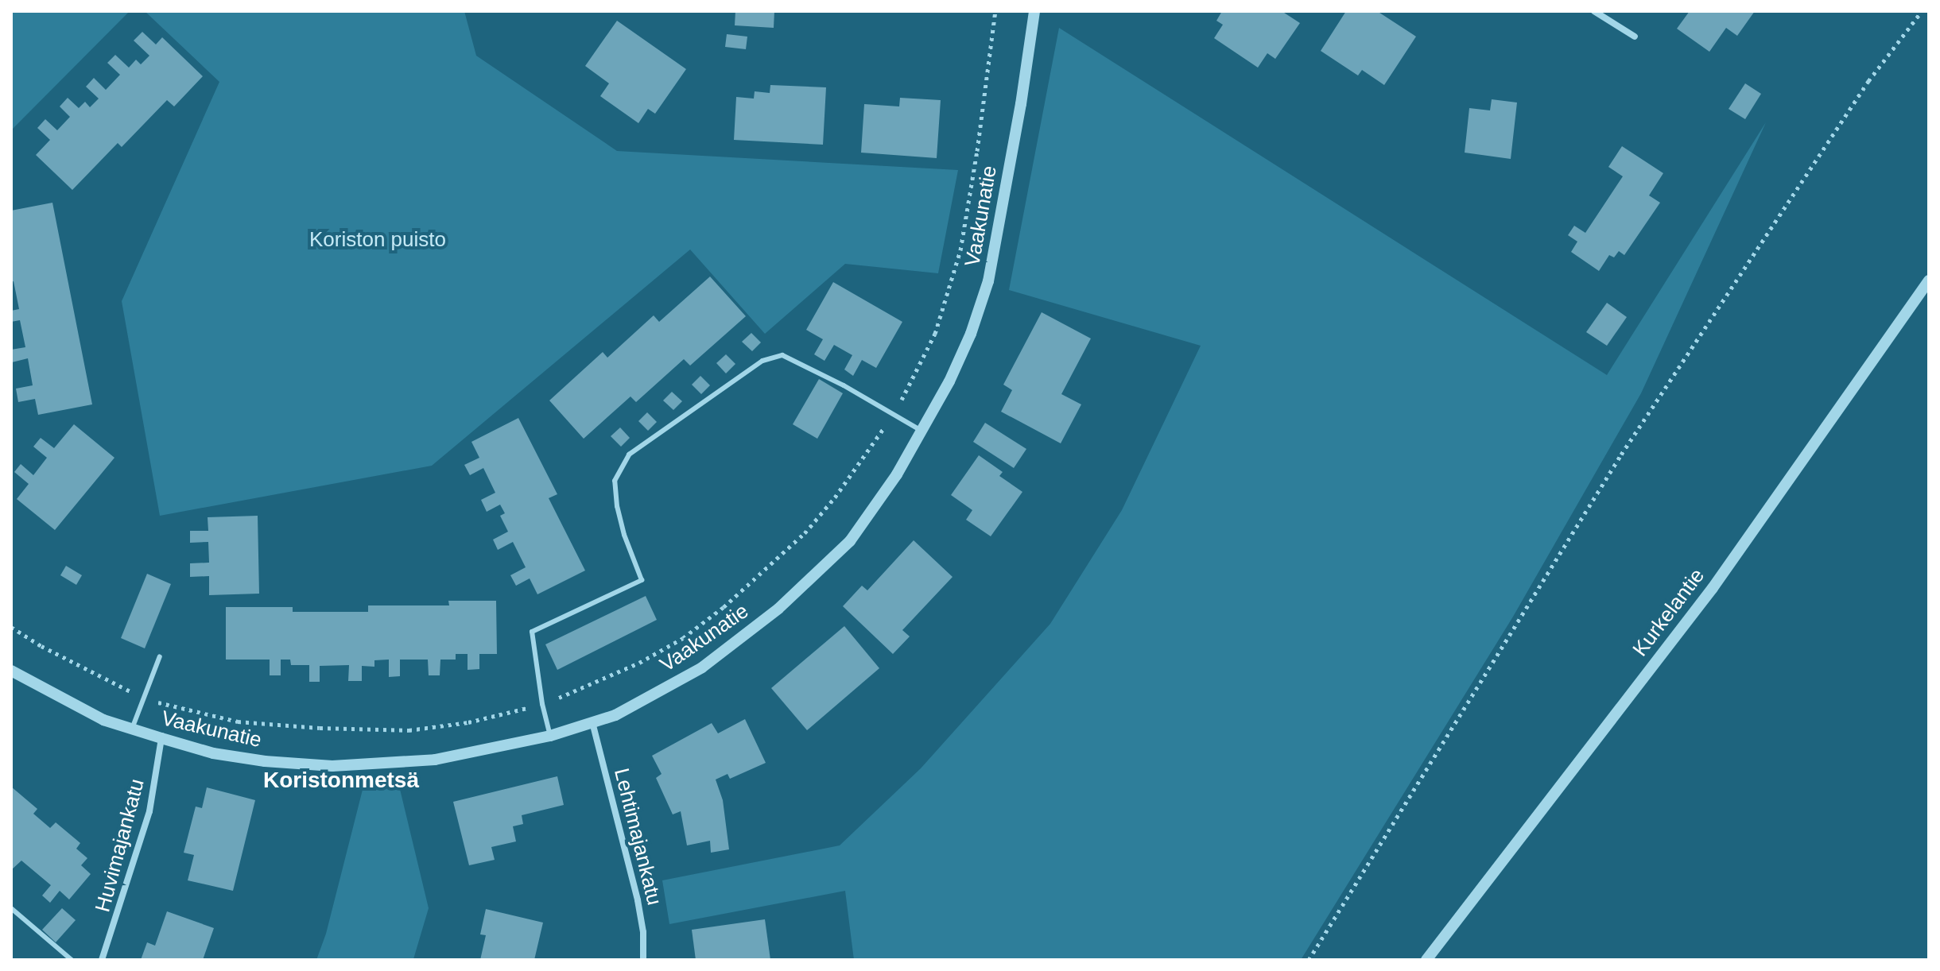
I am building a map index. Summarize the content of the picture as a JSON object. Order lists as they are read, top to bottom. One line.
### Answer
{"streets":{"street":["Vaakunatie","Kurkelantie","Lehtimajankatu","Huvimajankatu"]},"crossings":[["Vaakunatie","Lehtimajankatu"],["Vaakunatie","Huvimajankatu"]],"districts":["Koristonmetsä"],"parks":["Koriston puisto"]}
